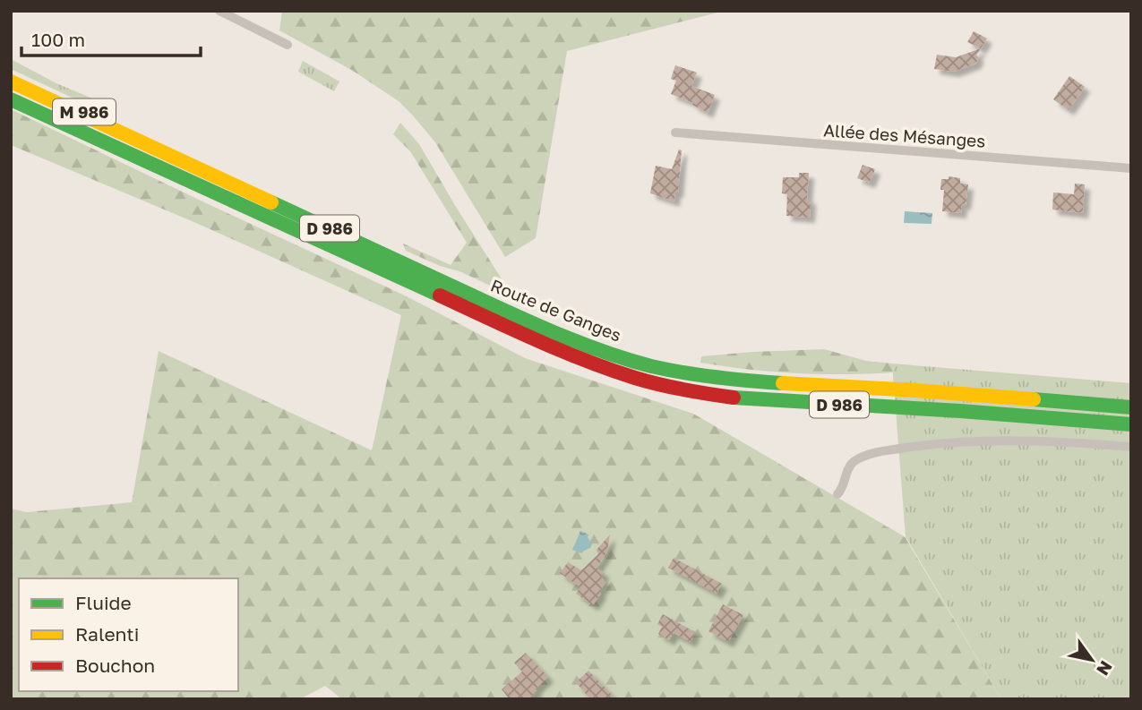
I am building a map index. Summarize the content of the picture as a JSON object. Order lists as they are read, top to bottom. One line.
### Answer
{"streets":{"main road":["M 986","D 986","Route de Ganges"],"street":["Allée des Mésanges"]},"crossings":[["M 986","Route de Ganges"]],"legend":["Fluide","Ralenti","Bouchon"],"scale_bar":"100 m","north":"bottom right"}
